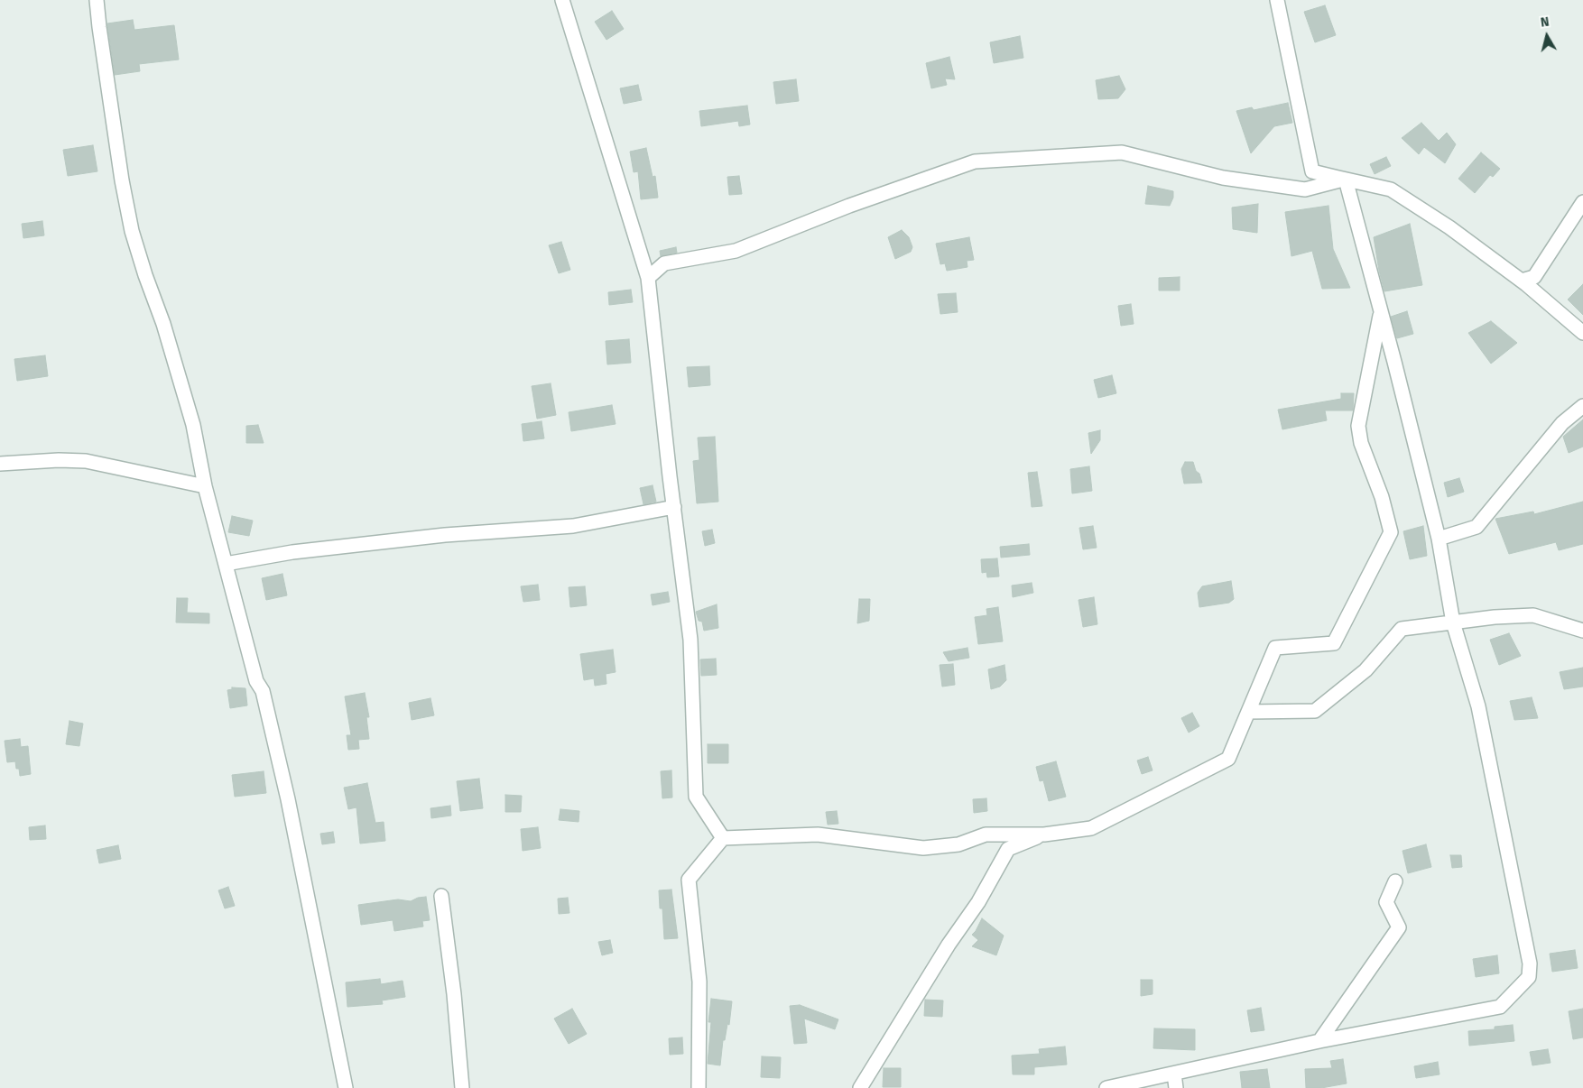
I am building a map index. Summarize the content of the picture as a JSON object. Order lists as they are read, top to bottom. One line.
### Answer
{"north":"top"}
